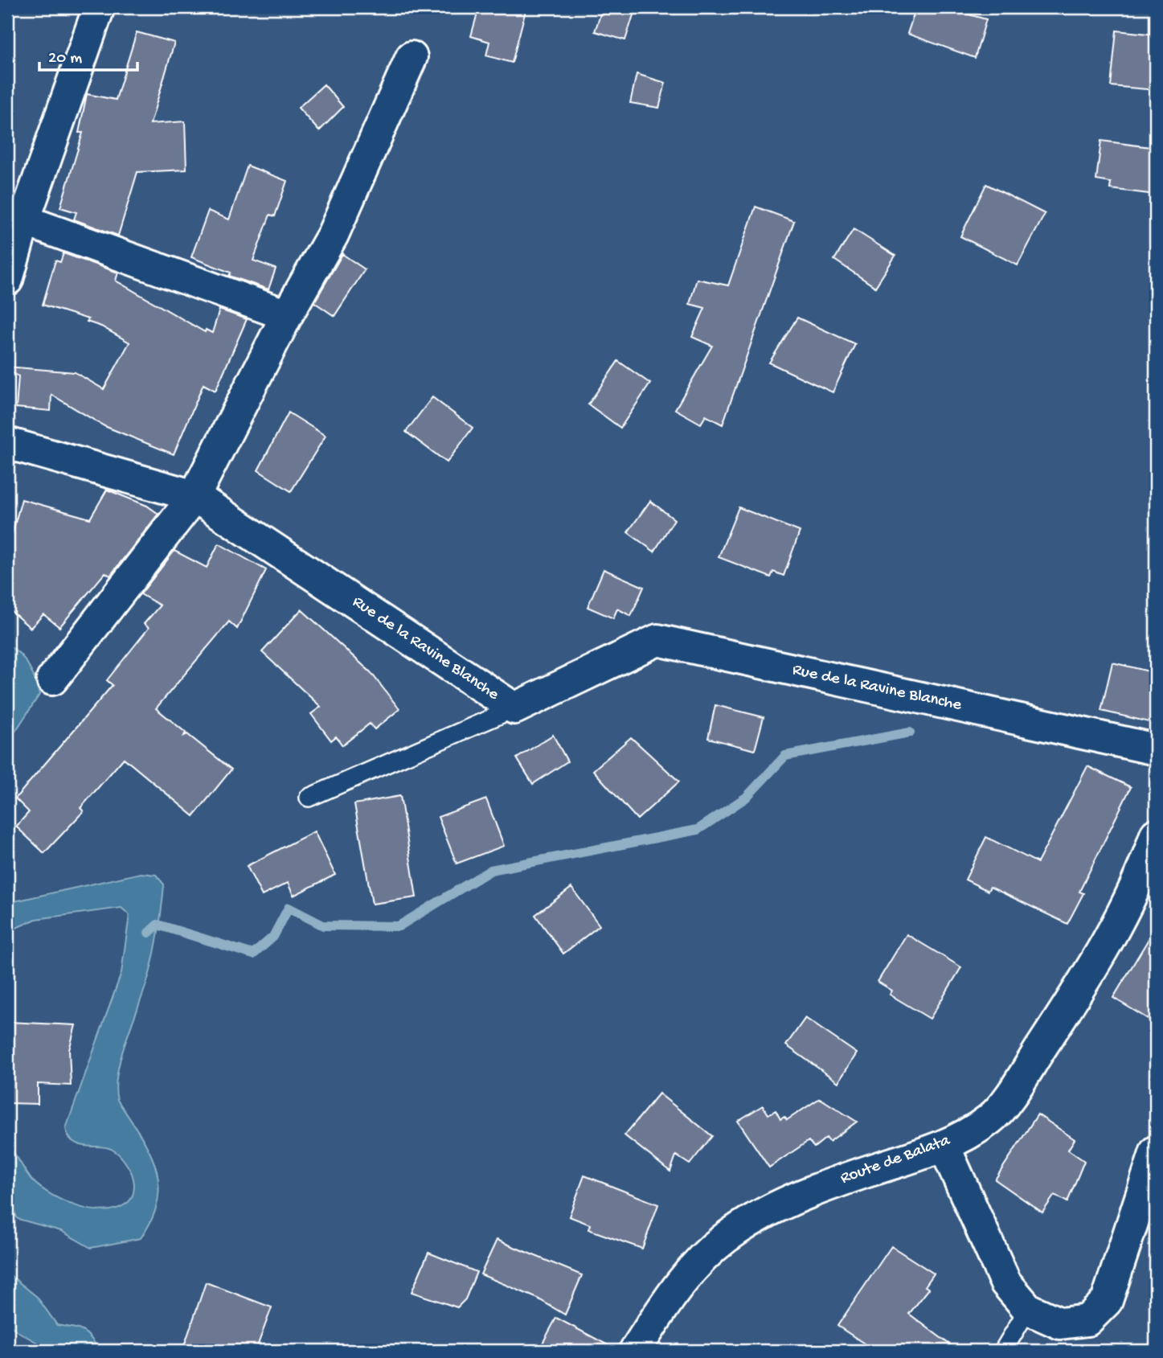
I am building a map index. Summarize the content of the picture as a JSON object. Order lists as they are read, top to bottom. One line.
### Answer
{"streets":{"street":["Rue de la Ravine Blanche","Route de Balata"]},"scale_bar":"20 m"}
